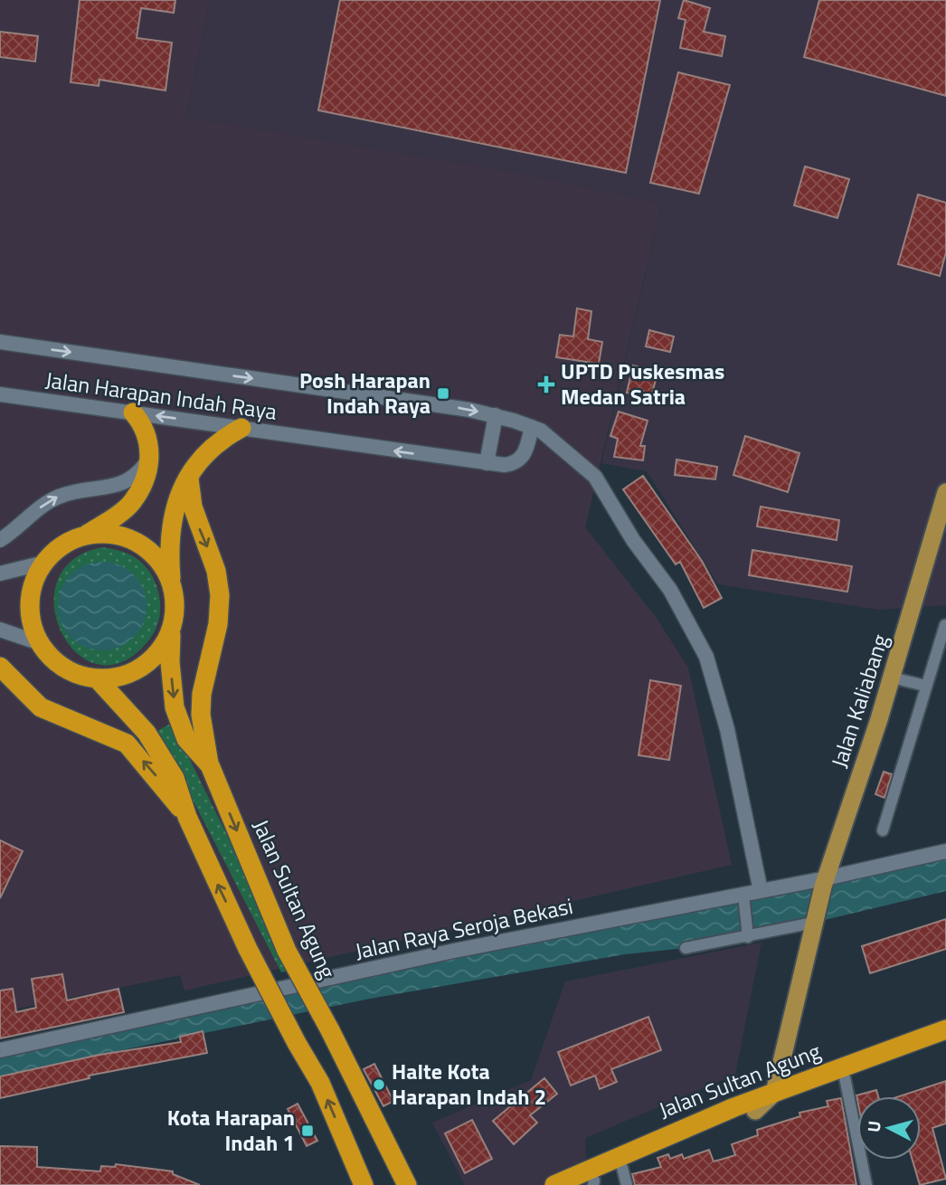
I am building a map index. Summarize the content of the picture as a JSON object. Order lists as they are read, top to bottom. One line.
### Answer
{"streets":{"highway":["Jalan Sultan Agung"],"main road":["Jalan Kaliabang"],"street":["Jalan Harapan Indah Raya","Jalan Raya Seroja Bekasi"]},"crossings":[["Jalan Harapan Indah Raya","Jalan Raya Seroja Bekasi"],["Jalan Kaliabang","Jalan Sultan Agung"],["Jalan Kaliabang","Jalan Raya Seroja Bekasi"]],"places":{"health":["UPTD Puskesmas Medan Satria"],"transit":["Posh Harapan Indah Raya","Kota Harapan Indah 1"],"other":["Halte Kota Harapan Indah 2"]},"north":"left"}
